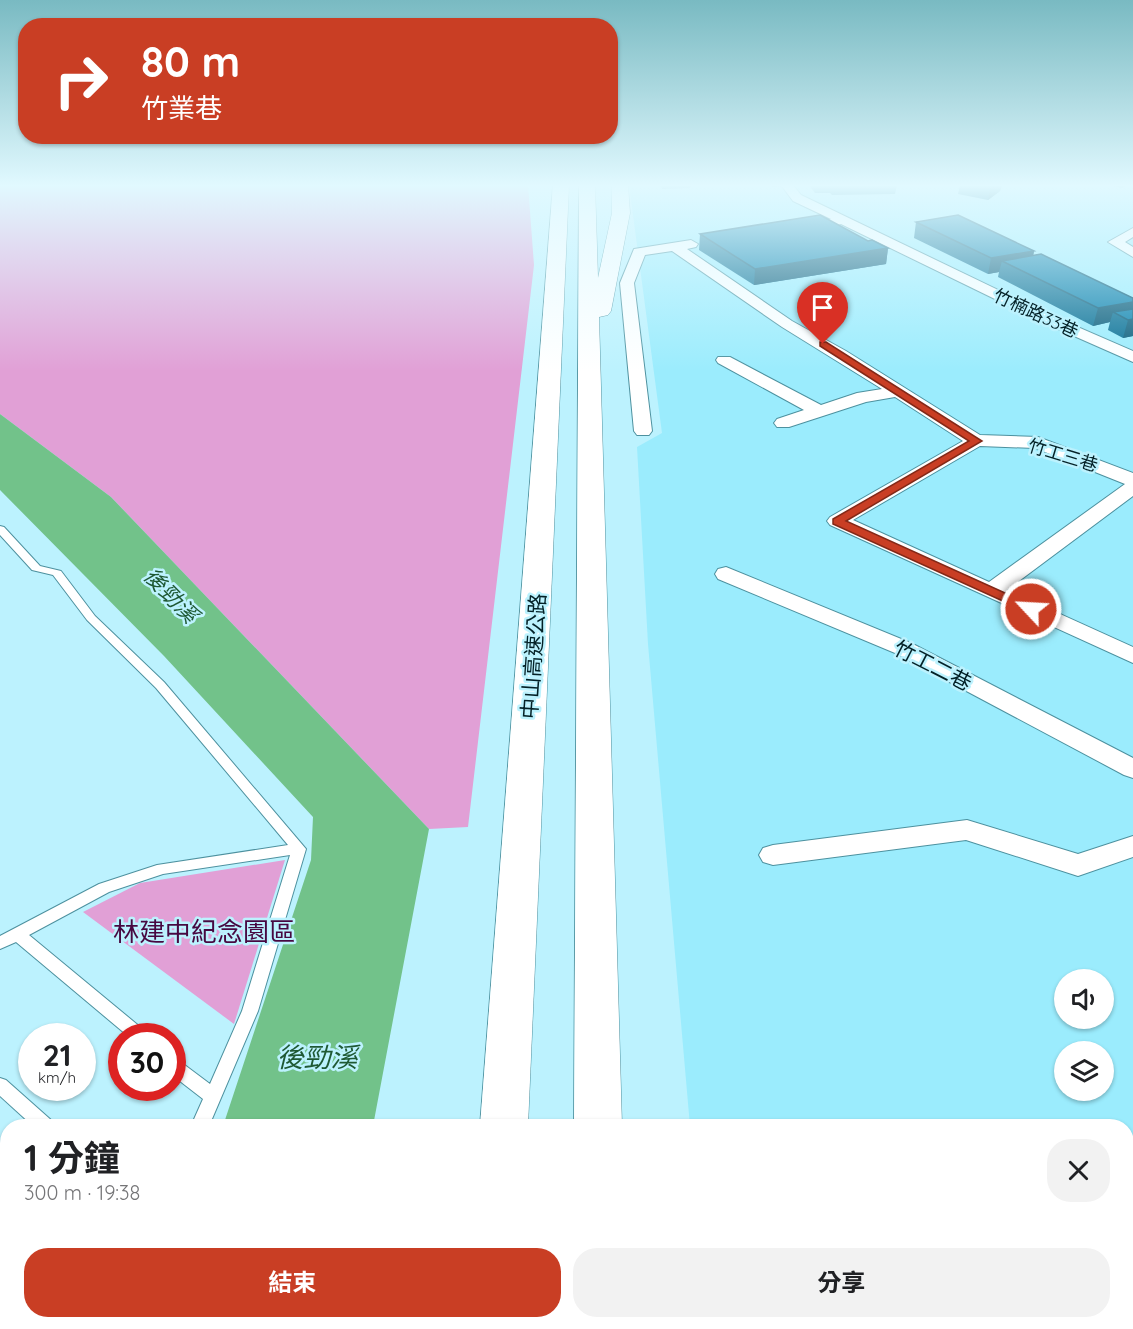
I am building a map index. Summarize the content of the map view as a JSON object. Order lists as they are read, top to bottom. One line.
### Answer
{"streets":{"highway":["中山高速公路"],"street":["竹楠路33巷","竹工三巷","竹工二巷"]},"water":["後勁溪"],"parks":["林建中紀念園區"],"page":{"turn":["80 m","竹業巷"],"speed":"21 km/h","limit":"30","heading":["1 分鐘","300 m · 19:38"],"buttons":["結束","分享"]}}
